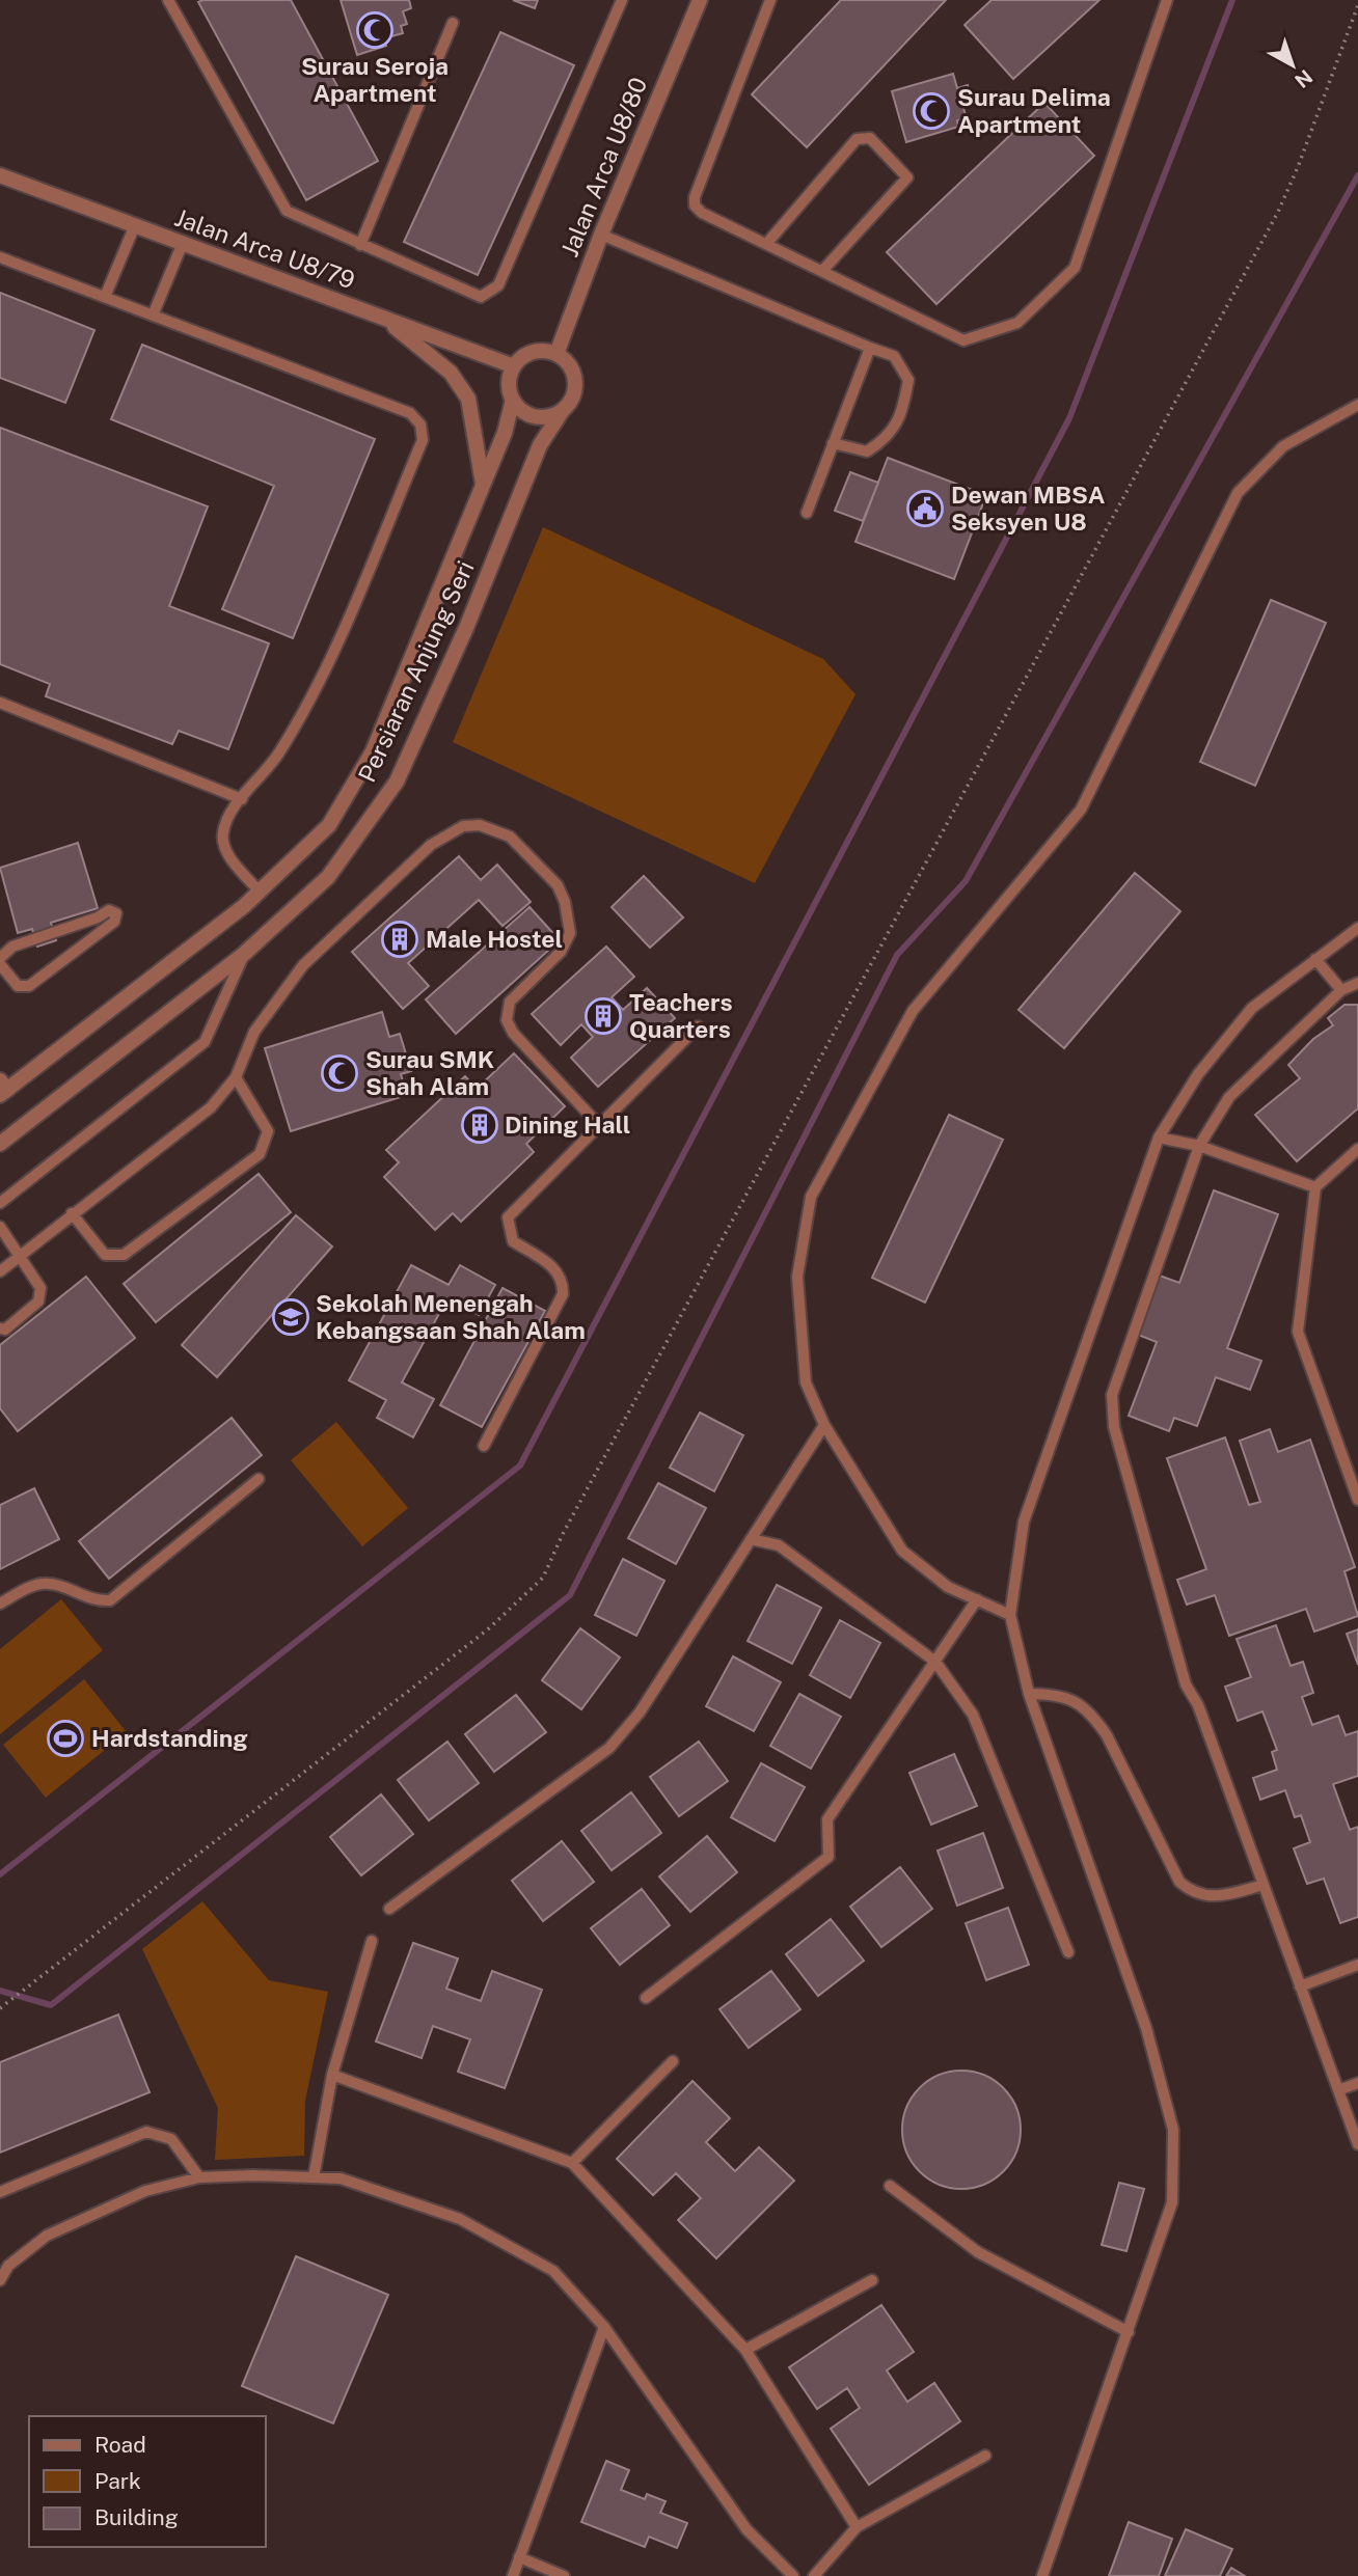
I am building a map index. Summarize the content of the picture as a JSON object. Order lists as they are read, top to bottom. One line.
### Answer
{"streets":{"street":["Jalan Arca U8/80","Jalan Arca U8/79","Persiaran Anjung Seri"]},"crossings":[["Jalan Arca U8/80","Jalan Arca U8/79"],["Jalan Arca U8/80","Persiaran Anjung Seri"],["Jalan Arca U8/79","Persiaran Anjung Seri"]],"places":{"mosque":["Surau Seroja Apartment","Surau Delima Apartment","Surau SMK Shah Alam"],"public building":["Dewan MBSA Seksyen U8"],"building":["Male Hostel","Teachers Quarters","Dining Hall"],"school or university":["Sekolah Menengah Kebangsaan Shah Alam"],"sports":["Hardstanding"]},"legend":["Road","Park","Building"],"north":"bottom right"}
